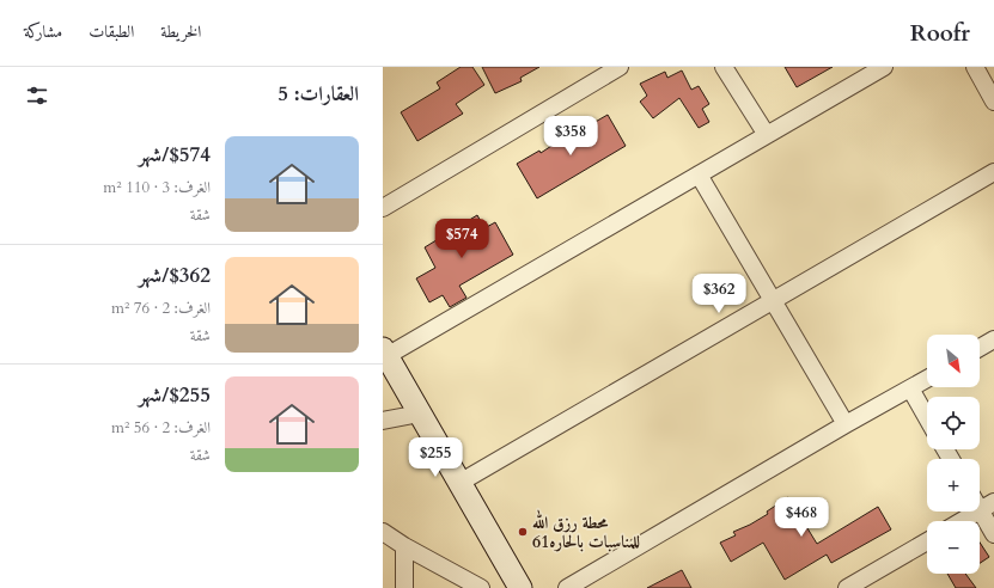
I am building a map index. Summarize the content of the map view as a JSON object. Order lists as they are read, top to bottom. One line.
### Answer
{"places":["محطة رزق الله للمناسبات بالحاره61"],"north":"bottom right","page":{"header":"Roofr","nav":["الخريطة","الطبقات","مشاركة"],"heading":"العقارات: 5","price":["$358","$574","$362","$255","$468"],"list":[{"name":"$574/شهر","note":"الغرف: 3 · 110 m² · شقة"},{"name":"$362/شهر","note":"الغرف: 2 · 76 m² · شقة"},{"name":"$255/شهر","note":"الغرف: 2 · 56 m² · شقة"}],"map_buttons":["+","−"]}}
